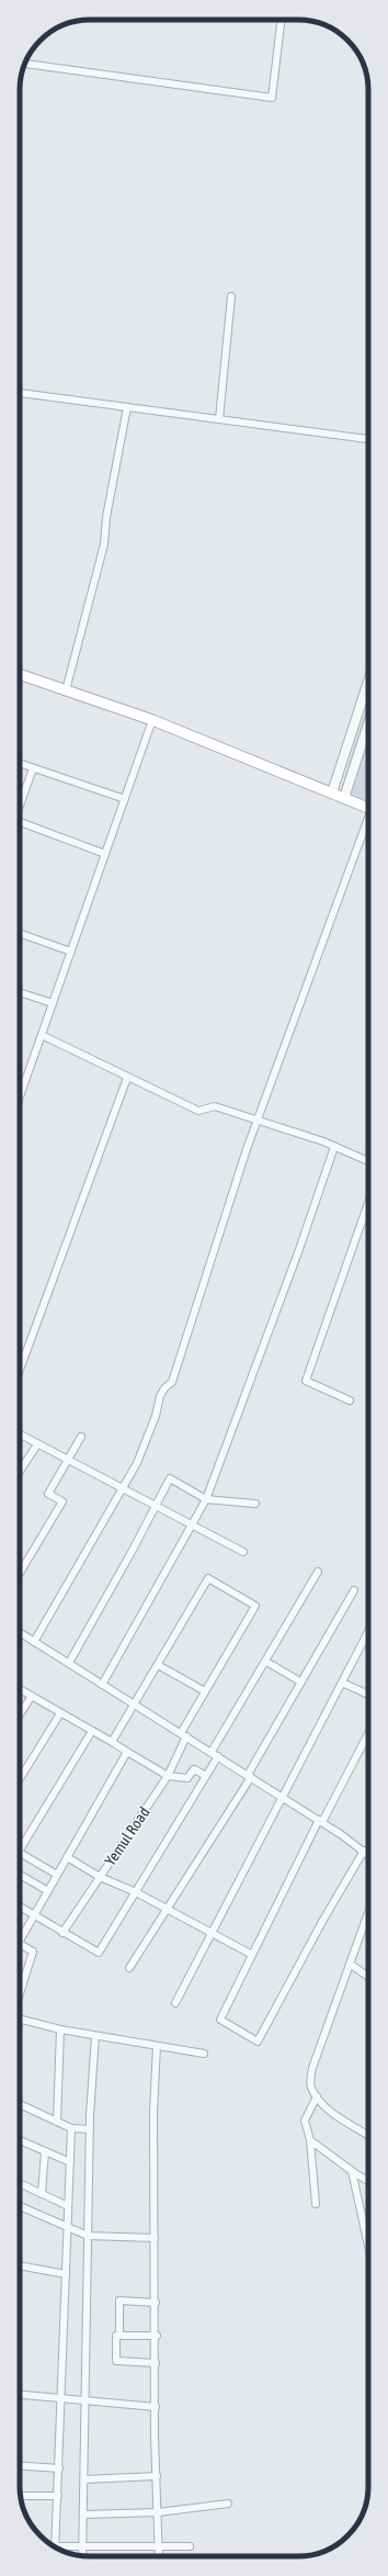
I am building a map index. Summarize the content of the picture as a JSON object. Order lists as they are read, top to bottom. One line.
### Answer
{"streets":{"street":["Yemul Road"]}}
